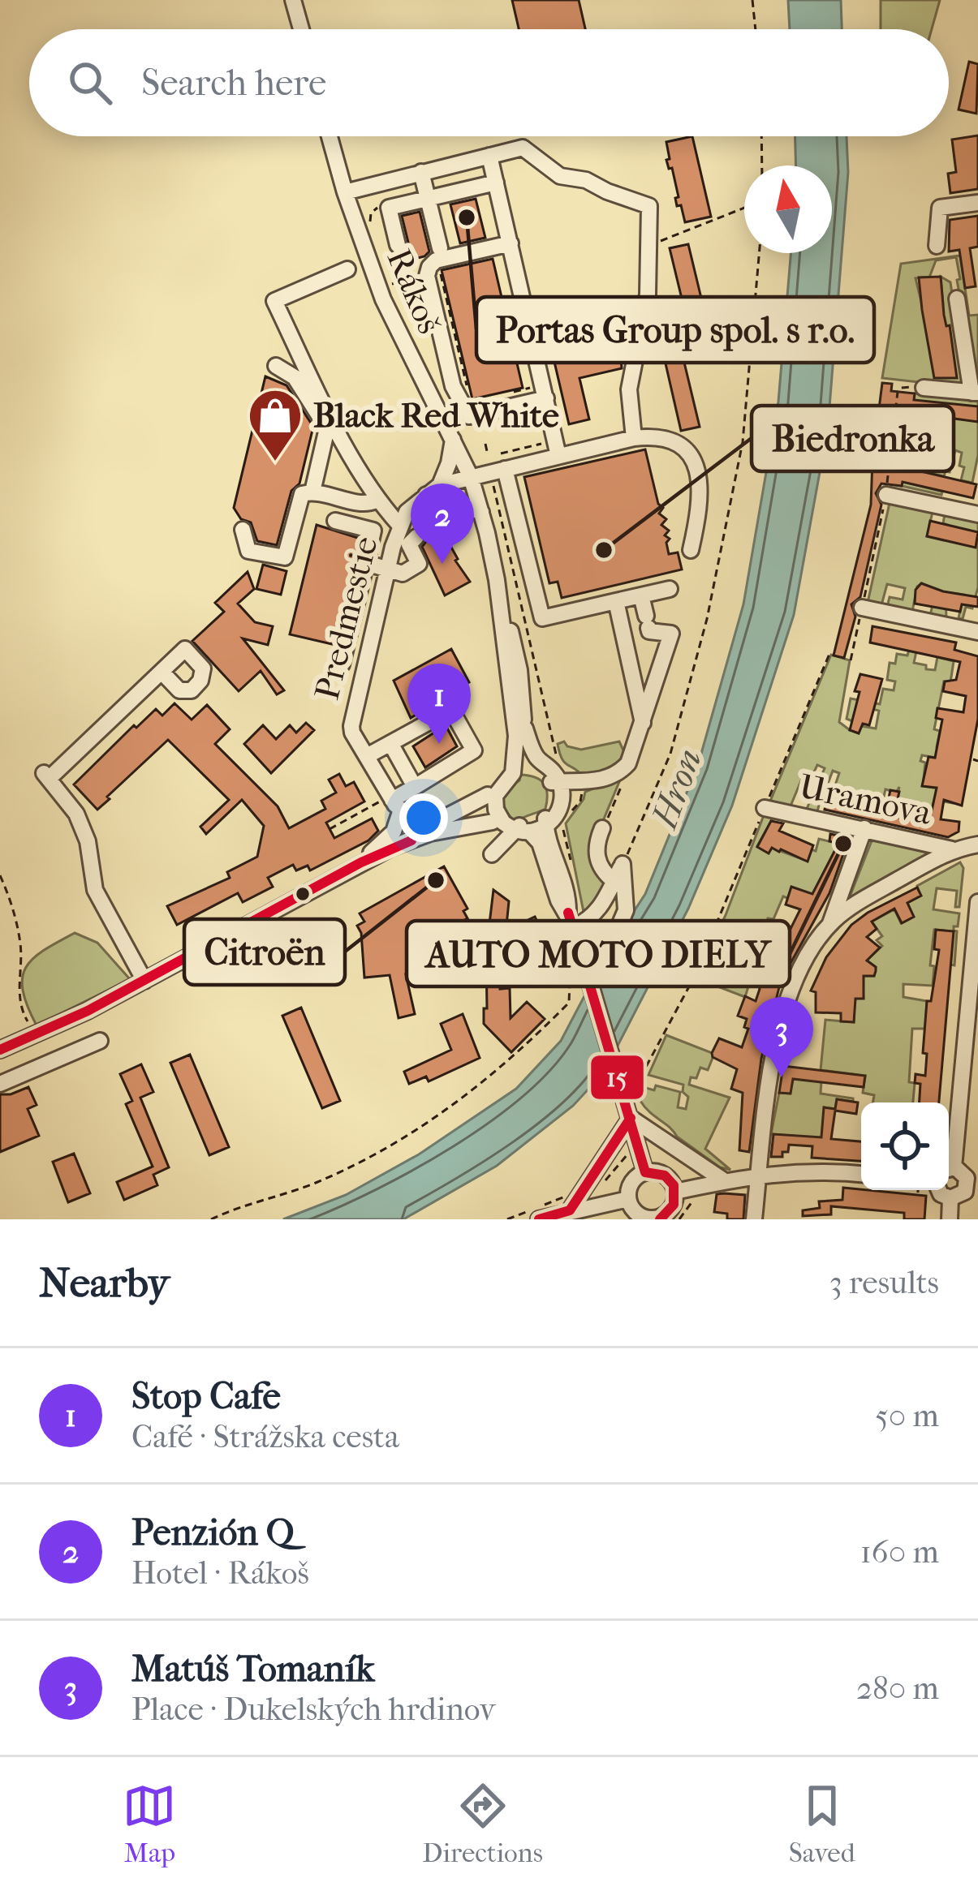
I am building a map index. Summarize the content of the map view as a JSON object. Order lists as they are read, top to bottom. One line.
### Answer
{"streets":{"street":["Rákoš","Predmestie","Uramova"]},"crossings":[["Rákoš","Predmestie"]],"water":["Hron"],"places":{"other":["Portas Group spol. s r.o.","Biedronka","AUTO MOTO DIELY","Citroën"],"shop":["Black Red White"]},"lines":["transit line 15"],"north":"top","page":{"search":"Search here","pins":["2","1","3"],"heading":["Nearby","3 results"],"list":[{"mark":"1","name":"Stop Cafe","note":"Café · Strážska cesta","value":"50 m"},{"mark":"2","name":"Penzión Q","note":"Hotel · Rákoš","value":"160 m"},{"mark":"3","name":"Matúš Tomaník","note":"Place · Dukelských hrdinov","value":"280 m"}],"nav":["Map","Directions","Saved"]}}
